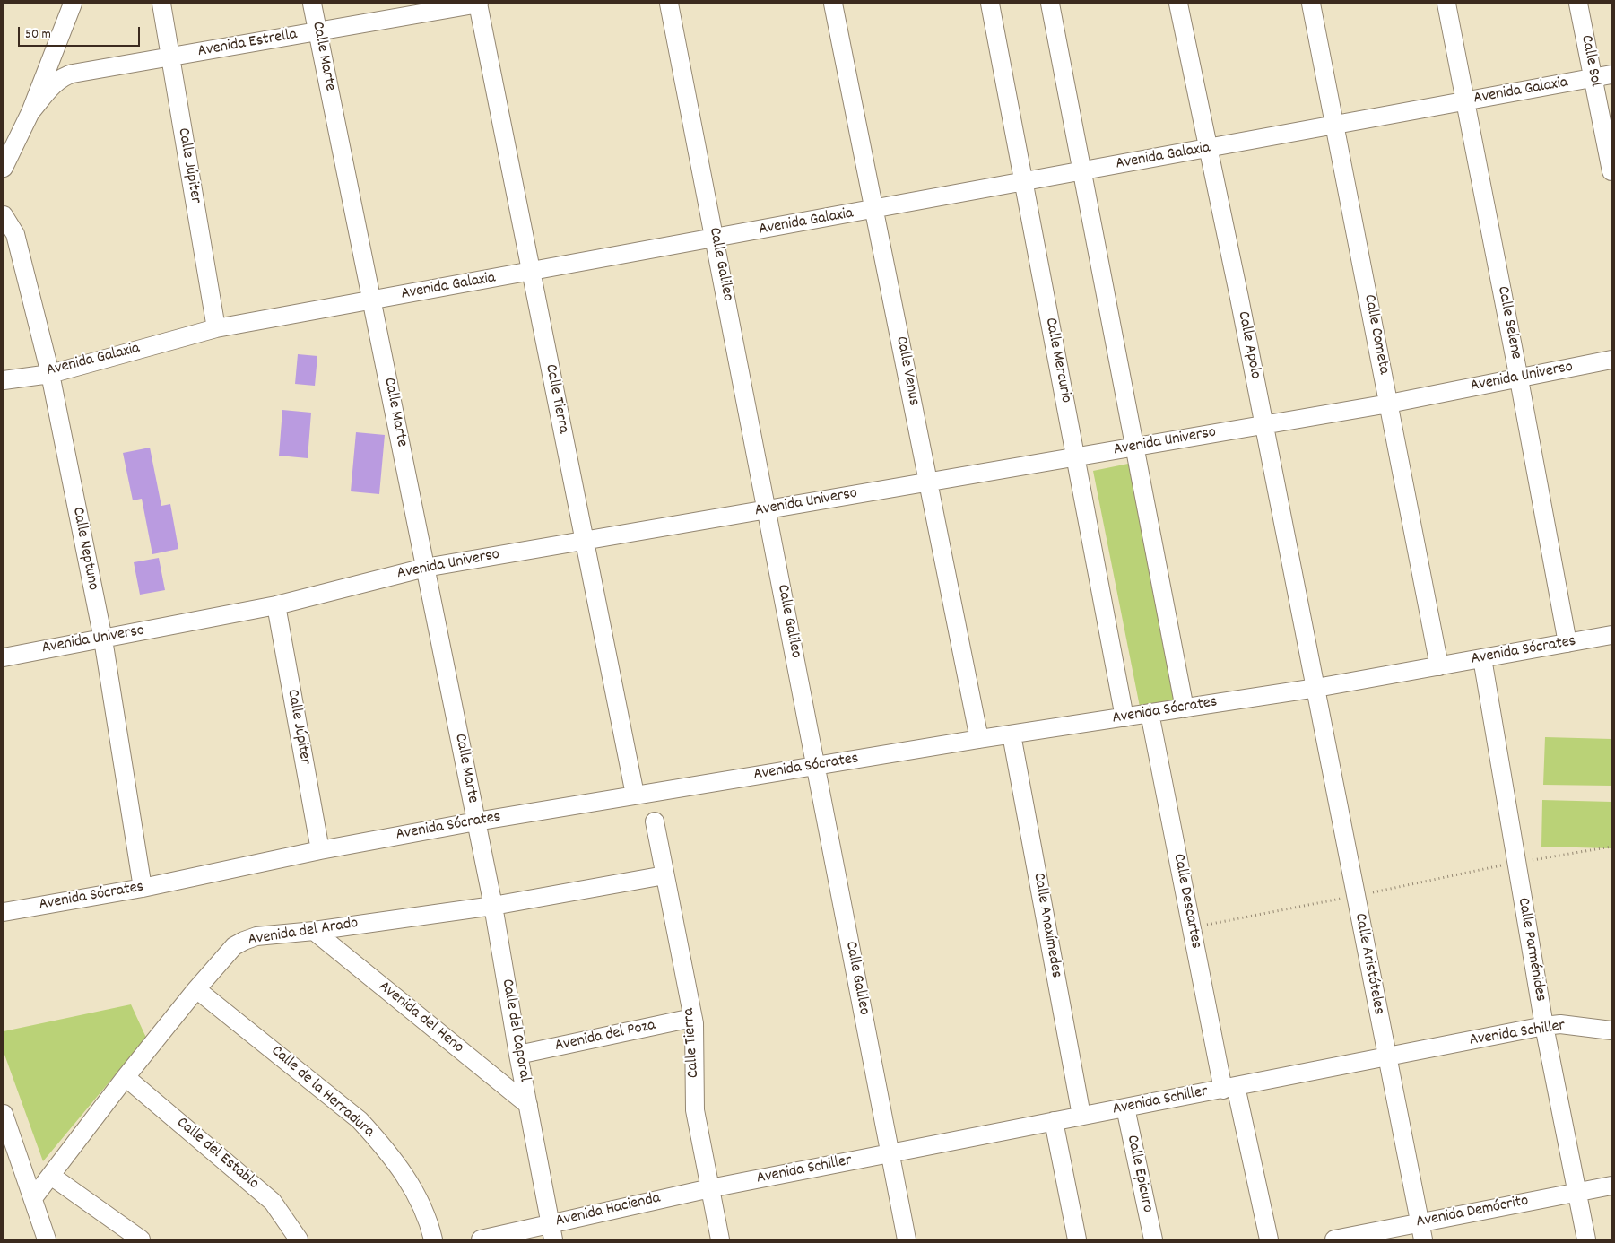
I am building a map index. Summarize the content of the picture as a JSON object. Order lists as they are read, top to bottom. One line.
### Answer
{"streets":{"street":["Avenida Estrella","Calle Marte","Calle Sol","Avenida Galaxia","Calle Júpiter","Calle Galileo","Calle Selene","Calle Cometa","Calle Apolo","Calle Mercurio","Calle Venus","Avenida Universo","Calle Tierra","Calle Neptuno","Avenida Sócrates","Calle Descartes","Calle Anaxímedes","Avenida del Arado","Calle Parménides","Calle Aristóteles","Avenida del Heno","Calle del Caporal","Avenida Schiller","Avenida del Poza","Calle de la Herradura","Calle del Establo","Calle Epicuro","Avenida Hacienda","Avenida Demócrito"]},"crossings":[["Avenida Estrella","Calle Marte"],["Avenida Estrella","Calle Júpiter"],["Avenida Estrella","Calle Tierra"],["Calle Marte","Avenida Galaxia"],["Calle Marte","Avenida Universo"],["Calle Marte","Avenida Sócrates"],["Calle Marte","Calle del Caporal"],["Calle Sol","Avenida Galaxia"],["Avenida Galaxia","Calle Júpiter"],["Avenida Galaxia","Calle Galileo"],["Avenida Galaxia","Calle Selene"],["Avenida Galaxia","Calle Cometa"],["Avenida Galaxia","Calle Apolo"],["Avenida Galaxia","Calle Mercurio"],["Avenida Galaxia","Calle Venus"],["Avenida Galaxia","Calle Tierra"],["Avenida Galaxia","Calle Neptuno"],["Calle Júpiter","Avenida Universo"],["Calle Júpiter","Avenida Sócrates"],["Calle Galileo","Avenida Universo"],["Calle Galileo","Avenida Sócrates"],["Calle Galileo","Avenida Schiller"],["Calle Selene","Avenida Universo"],["Calle Selene","Avenida Sócrates"],["Calle Cometa","Avenida Universo"],["Calle Cometa","Avenida Sócrates"],["Calle Apolo","Avenida Universo"],["Calle Apolo","Avenida Sócrates"],["Calle Apolo","Calle Aristóteles"],["Calle Mercurio","Avenida Universo"],["Calle Mercurio","Avenida Sócrates"],["Calle Venus","Avenida Universo"],["Calle Venus","Avenida Sócrates"],["Avenida Universo","Calle Tierra"],["Avenida Universo","Calle Neptuno"],["Calle Tierra","Avenida Sócrates"],["Calle Tierra","Avenida del Arado"],["Calle Tierra","Avenida Schiller"],["Calle Tierra","Avenida del Poza"],["Calle Tierra","Avenida Hacienda"],["Calle Neptuno","Avenida Sócrates"],["Avenida Sócrates","Calle Descartes"],["Avenida Sócrates","Calle Anaxímedes"],["Avenida Sócrates","Calle Parménides"],["Avenida Sócrates","Calle Aristóteles"],["Avenida Sócrates","Calle del Caporal"],["Calle Descartes","Avenida Schiller"],["Calle Anaxímedes","Avenida Schiller"],["Avenida del Arado","Avenida del Heno"],["Avenida del Arado","Calle del Caporal"],["Avenida del Arado","Calle de la Herradura"],["Avenida del Arado","Calle del Establo"],["Calle Parménides","Avenida Schiller"],["Calle Parménides","Avenida Demócrito"],["Calle Aristóteles","Avenida Schiller"],["Calle Aristóteles","Avenida Demócrito"],["Avenida del Heno","Calle del Caporal"],["Calle del Caporal","Avenida del Poza"],["Calle del Caporal","Avenida Hacienda"],["Avenida Schiller","Calle Epicuro"],["Avenida Schiller","Avenida Hacienda"]],"scale_bar":"50 m"}
